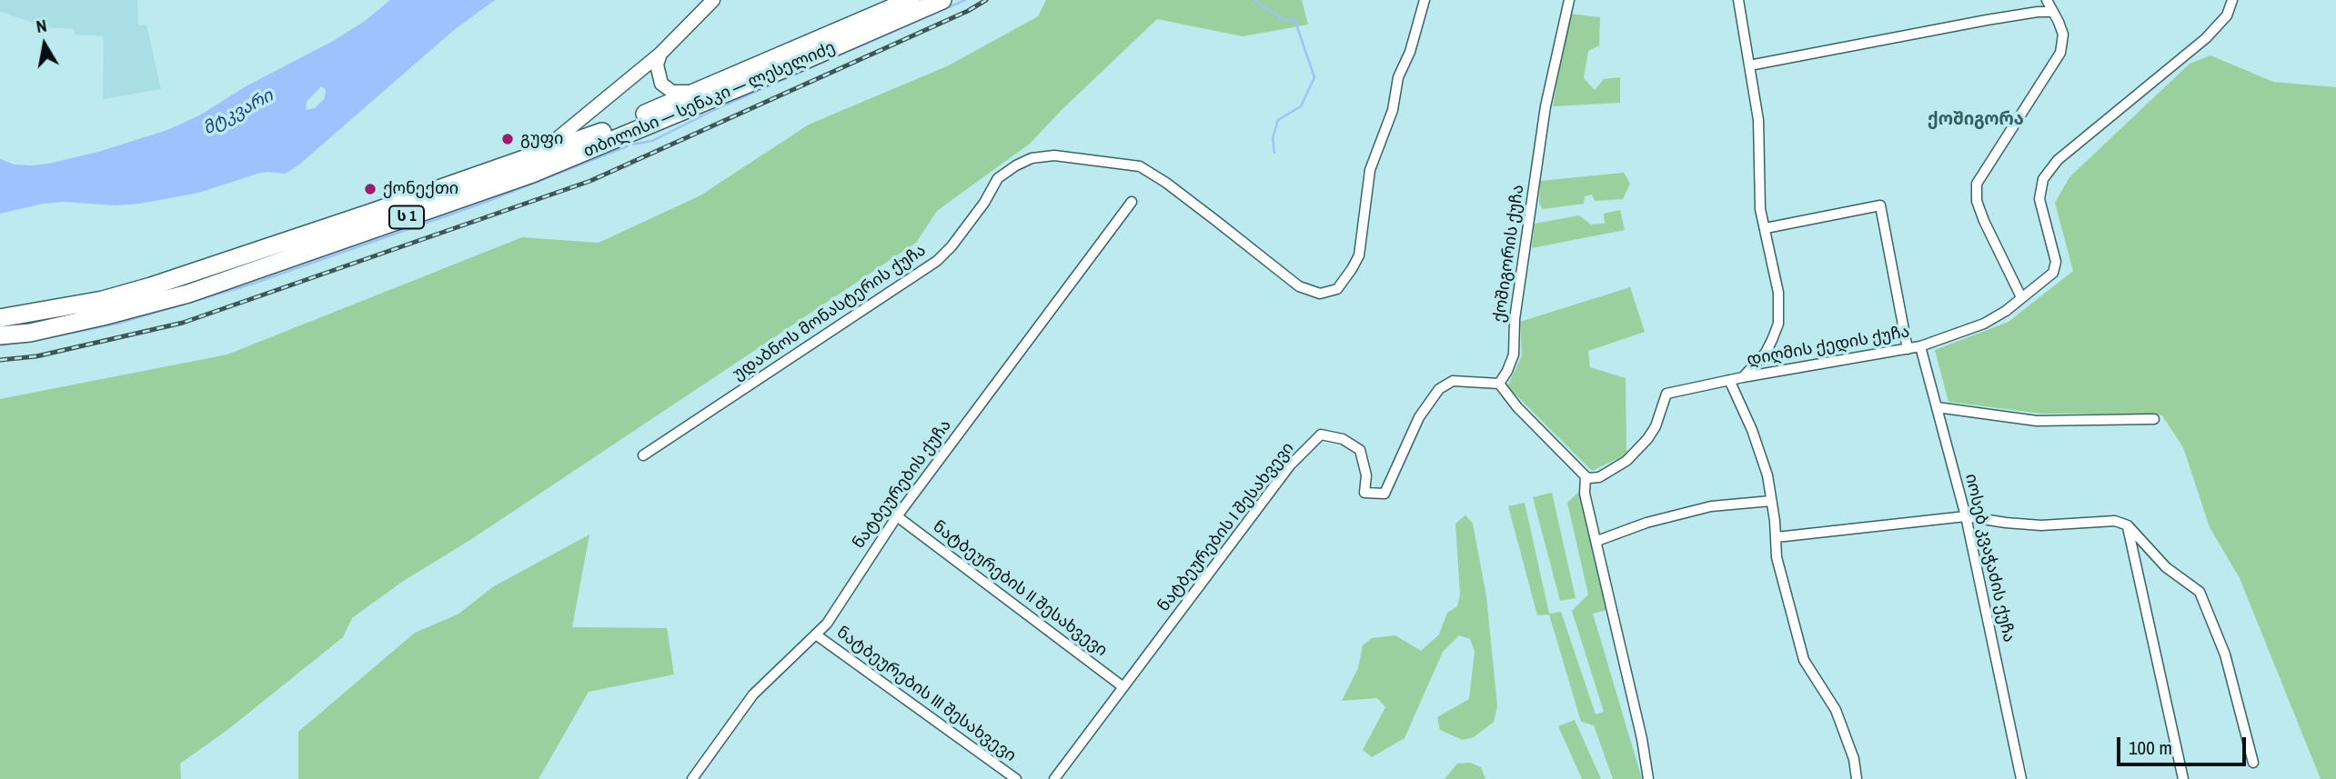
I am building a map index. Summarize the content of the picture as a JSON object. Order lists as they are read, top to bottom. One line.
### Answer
{"streets":{"highway":["თბილისი — სენაკი — ლესელიძე","ს 1"],"street":["ქოშიგორის ქუჩა","უდაბნოს მონასტერის ქუჩა","დიღმის ქედის ქუჩა","ნატბეურების ქუჩა","ნატბეურების I შესახვევი","იოსებ კვაჭაძის ქუჩა","ნატბეურების II შესახვევი","ნატბეურების III შესახვევი"]},"crossings":[["ქოშიგორის ქუჩა","ნატბეურების I შესახვევი"],["დიღმის ქედის ქუჩა","იოსებ კვაჭაძის ქუჩა"],["ნატბეურების ქუჩა","ნატბეურების II შესახვევი"],["ნატბეურების ქუჩა","ნატბეურების III შესახვევი"],["ნატბეურების I შესახვევი","ნატბეურების II შესახვევი"]],"districts":["ქოშიგორა"],"water":["მტკვარი"],"places":["გუფი","ქონექთი"],"scale_bar":"100 m","north":"top"}
